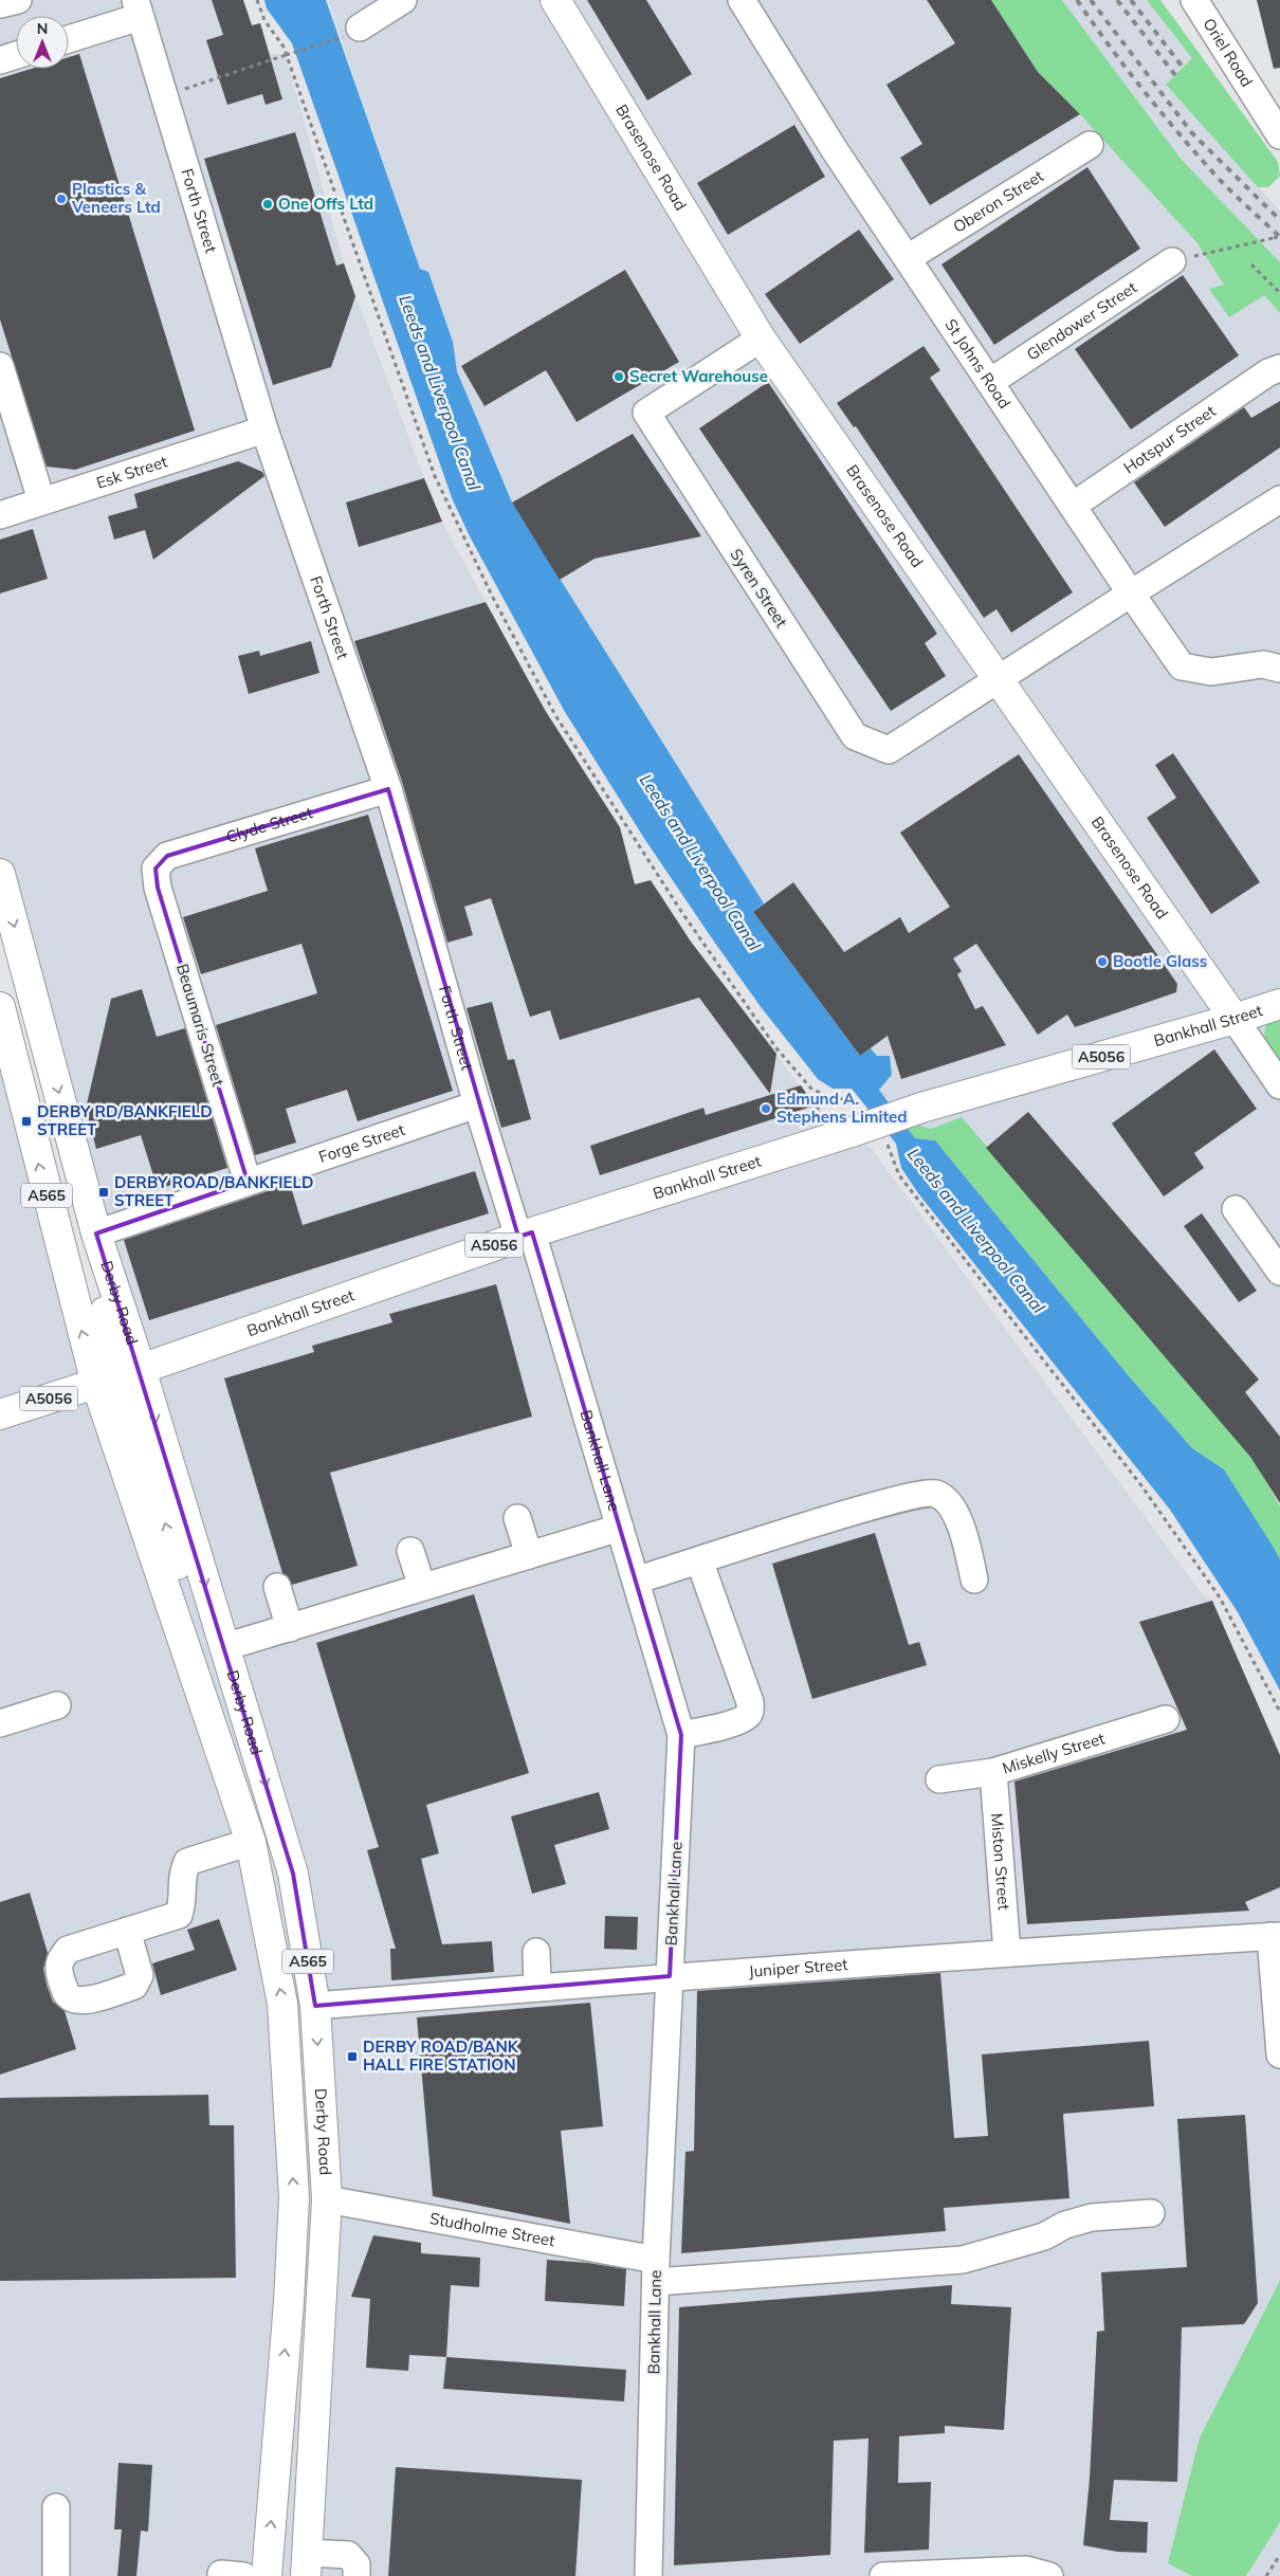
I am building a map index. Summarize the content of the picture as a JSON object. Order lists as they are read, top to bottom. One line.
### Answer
{"streets":{"main road":["Brasenose Road","Bankhall Street","A5056","A565","Derby Road"],"street":["Oriel Road","Oberon Street","Forth Street","Glendower Street","St Johns Road","Hotspur Street","Esk Street","Syren Street","Clyde Street","Beaumaris Street","Forge Street","Bankhall Lane","Miskelly Street","Miston Street","Juniper Street","Studholme Street"]},"crossings":[["Brasenose Road","Syren Street"],["Brasenose Road","Bankhall Street"],["Oberon Street","St Johns Road"],["Forth Street","Esk Street"],["Forth Street","Clyde Street"],["Forth Street","Bankhall Street"],["Forth Street","Forge Street"],["Forth Street","Bankhall Lane"],["Glendower Street","St Johns Road"],["St Johns Road","Hotspur Street"],["Clyde Street","Beaumaris Street"],["Beaumaris Street","Forge Street"],["Bankhall Street","A5056"],["Bankhall Street","Derby Road"],["Bankhall Street","Bankhall Lane"],["A5056","Derby Road"],["Forge Street","Derby Road"],["Derby Road","Juniper Street"],["Derby Road","Studholme Street"],["Bankhall Lane","Juniper Street"],["Bankhall Lane","Studholme Street"],["Miskelly Street","Miston Street"],["Miston Street","Juniper Street"]],"water":["Leeds and Liverpool Canal"],"places":{"other":["Plastics & Veneers Ltd","One Offs Ltd","Secret Warehouse","Bootle Glass","Edmund A. Stephens Limited"],"transit":["DERBY RD/BANKFIELD STREET","DERBY ROAD/BANKFIELD STREET","DERBY ROAD/BANK HALL FIRE STATION"]},"north":"top"}
